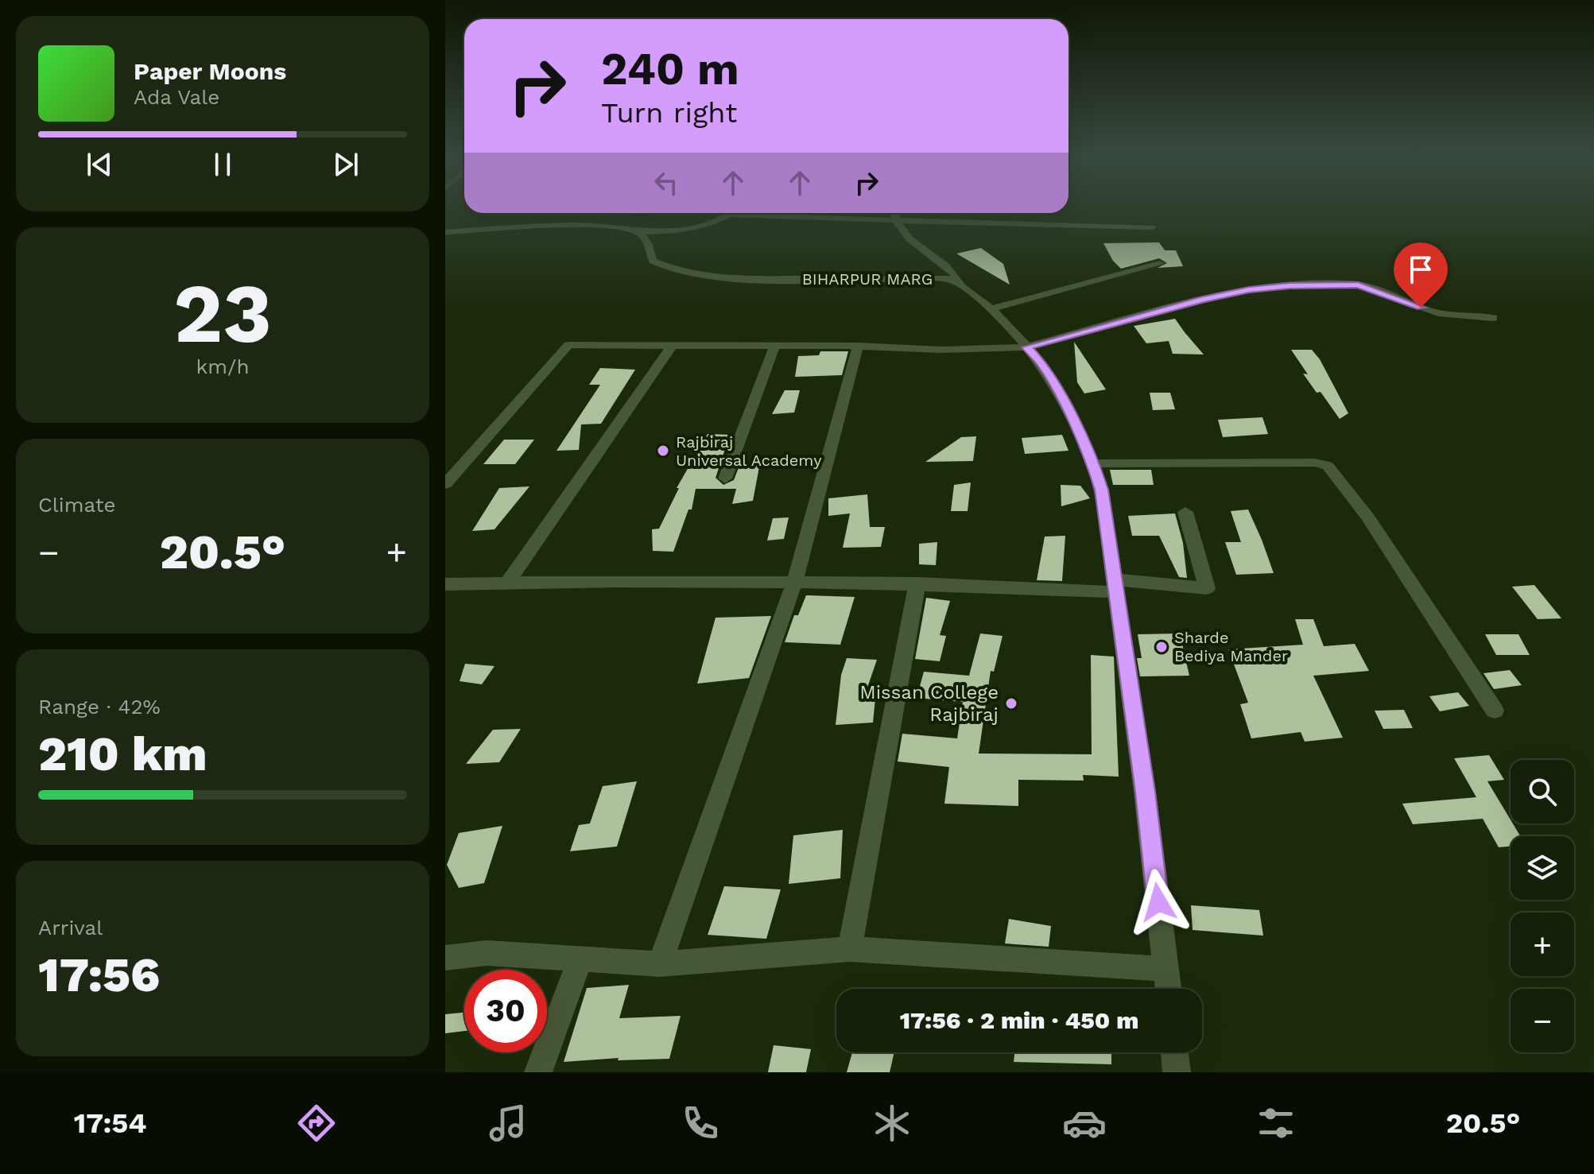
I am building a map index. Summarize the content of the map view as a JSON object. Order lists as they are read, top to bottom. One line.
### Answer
{"streets":{"street":["BIHARPUR MARG"]},"places":["Rajbiraj Universal Academy","Sharde Bediya Mander","Missan College Rajbiraj"],"page":{"turn":["240 m","Turn right"],"song":["Paper Moons","Ada Vale"],"tile":[["23","km/h"],"Climate",["Range · 42%","210 km"],["Arrival","17:56"]],"heat":["−","20.5°","+"],"map_buttons":["+","−"],"limit":"30","trip":"17:56 · 2 min · 450 m","tabs":["17:54","20.5°"]}}
